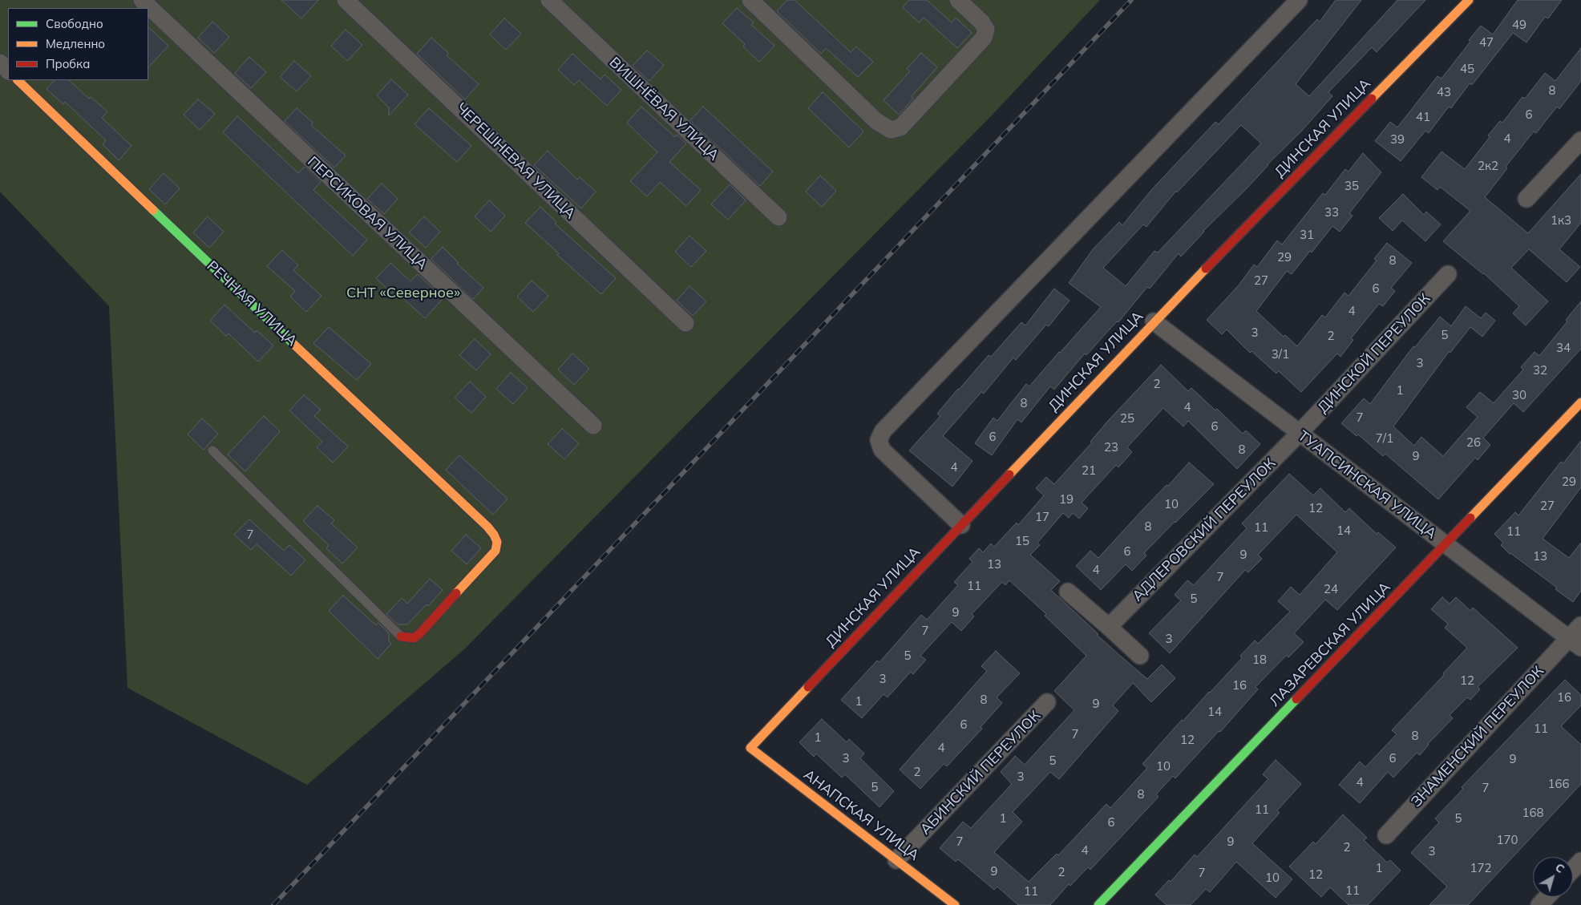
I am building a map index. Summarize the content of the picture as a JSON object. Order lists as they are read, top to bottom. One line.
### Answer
{"streets":{"street":["ВИШНЁВАЯ УЛИЦА","ДИНСКАЯ УЛИЦА","ЧЕРЕШНЕВАЯ УЛИЦА","ПЕРСИКОВАЯ УЛИЦА","РЕЧНАЯ УЛИЦА","ДИНСКОЙ ПЕРЕУЛОК","ТУАПСИНСКАЯ УЛИЦА","АДЛЕРОВСКИЙ ПЕРЕУЛОК","ЛАЗАРЕВСКАЯ УЛИЦА","ЗНАМЕНСКИЙ ПЕРЕУЛОК","АБИНСКИЙ ПЕРЕУЛОК","АНАПСКАЯ УЛИЦА"]},"crossings":[["ДИНСКАЯ УЛИЦА","ТУАПСИНСКАЯ УЛИЦА"],["ДИНСКАЯ УЛИЦА","АНАПСКАЯ УЛИЦА"],["ДИНСКОЙ ПЕРЕУЛОК","ТУАПСИНСКАЯ УЛИЦА"],["ДИНСКОЙ ПЕРЕУЛОК","АДЛЕРОВСКИЙ ПЕРЕУЛОК"],["ТУАПСИНСКАЯ УЛИЦА","АДЛЕРОВСКИЙ ПЕРЕУЛОК"],["ТУАПСИНСКАЯ УЛИЦА","ЛАЗАРЕВСКАЯ УЛИЦА"],["ТУАПСИНСКАЯ УЛИЦА","ЗНАМЕНСКИЙ ПЕРЕУЛОК"],["АБИНСКИЙ ПЕРЕУЛОК","АНАПСКАЯ УЛИЦА"]],"parks":["СНТ «Северное»"],"house_numbers":["49","47","45","8","43","6","41","4","39","2к2","35","33","1к3","31","29","8","27","6","4","3","5","2","34","3/1","3","32","2","1","30","8","4","7","25","6","6","7/1","26","23","8","9","4","21","29","19","10","27","12","17","8","11","14","11","7","15","6","9","13","13","4","7","11","24","5","9","7","3","5","18","3","12","16","16","8","1","9","14","6","11","7","8","1","12","4","3","6","9","5","10","2","3","4","166","5","7","8","11","168","1","5","6","170","7","9","2","4","3","1","172","9","2","7","12","10","11","11"],"legend":["Свободно","Медленно","Пробка"],"north":"top right"}
